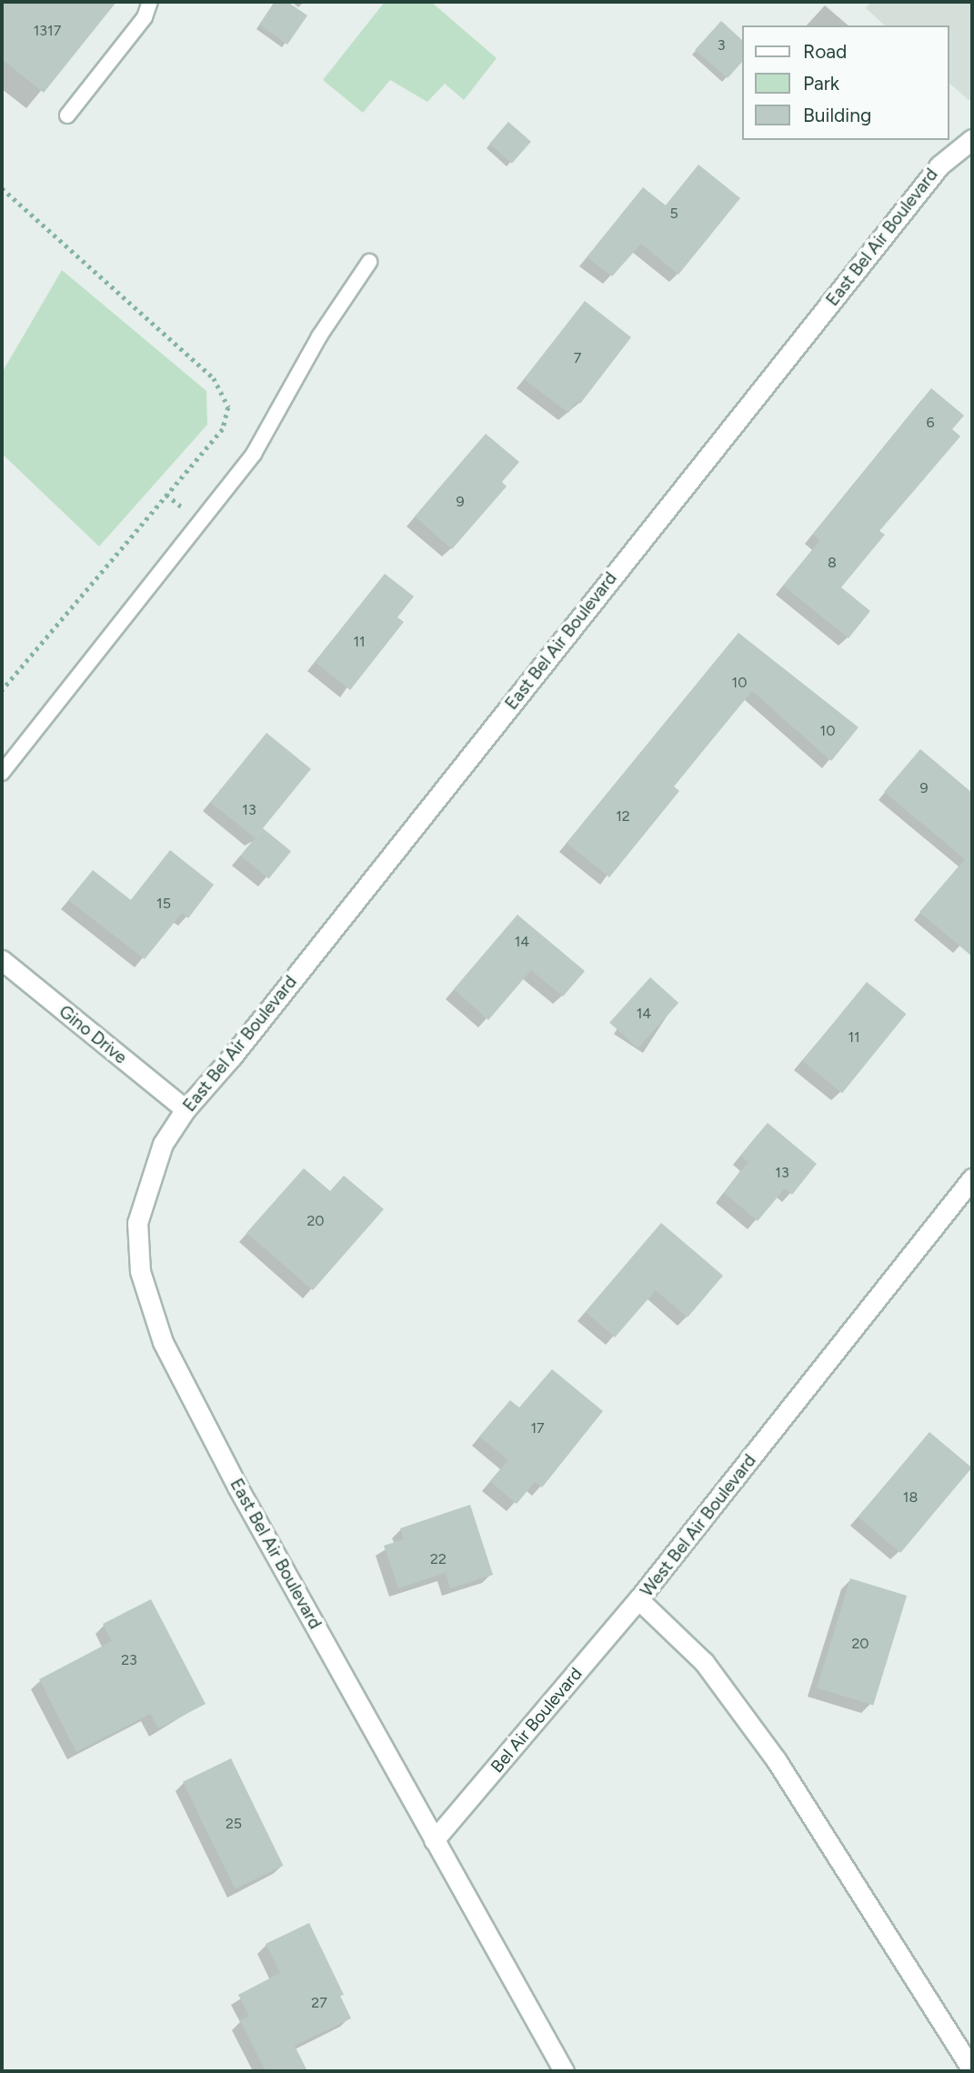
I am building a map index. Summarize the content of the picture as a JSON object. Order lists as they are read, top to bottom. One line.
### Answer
{"streets":{"street":["East Bel Air Boulevard","Gino Drive","West Bel Air Boulevard","Bel Air Boulevard"]},"crossings":[["East Bel Air Boulevard","Gino Drive"],["East Bel Air Boulevard","Bel Air Boulevard"],["West Bel Air Boulevard","Bel Air Boulevard"]],"house_numbers":["1317","3","5","7","6","9","8","11","10","10","9","13","12","15","14","14","11","13","20","17","18","22","20","23","25","27"],"legend":["Road","Park","Building"]}
